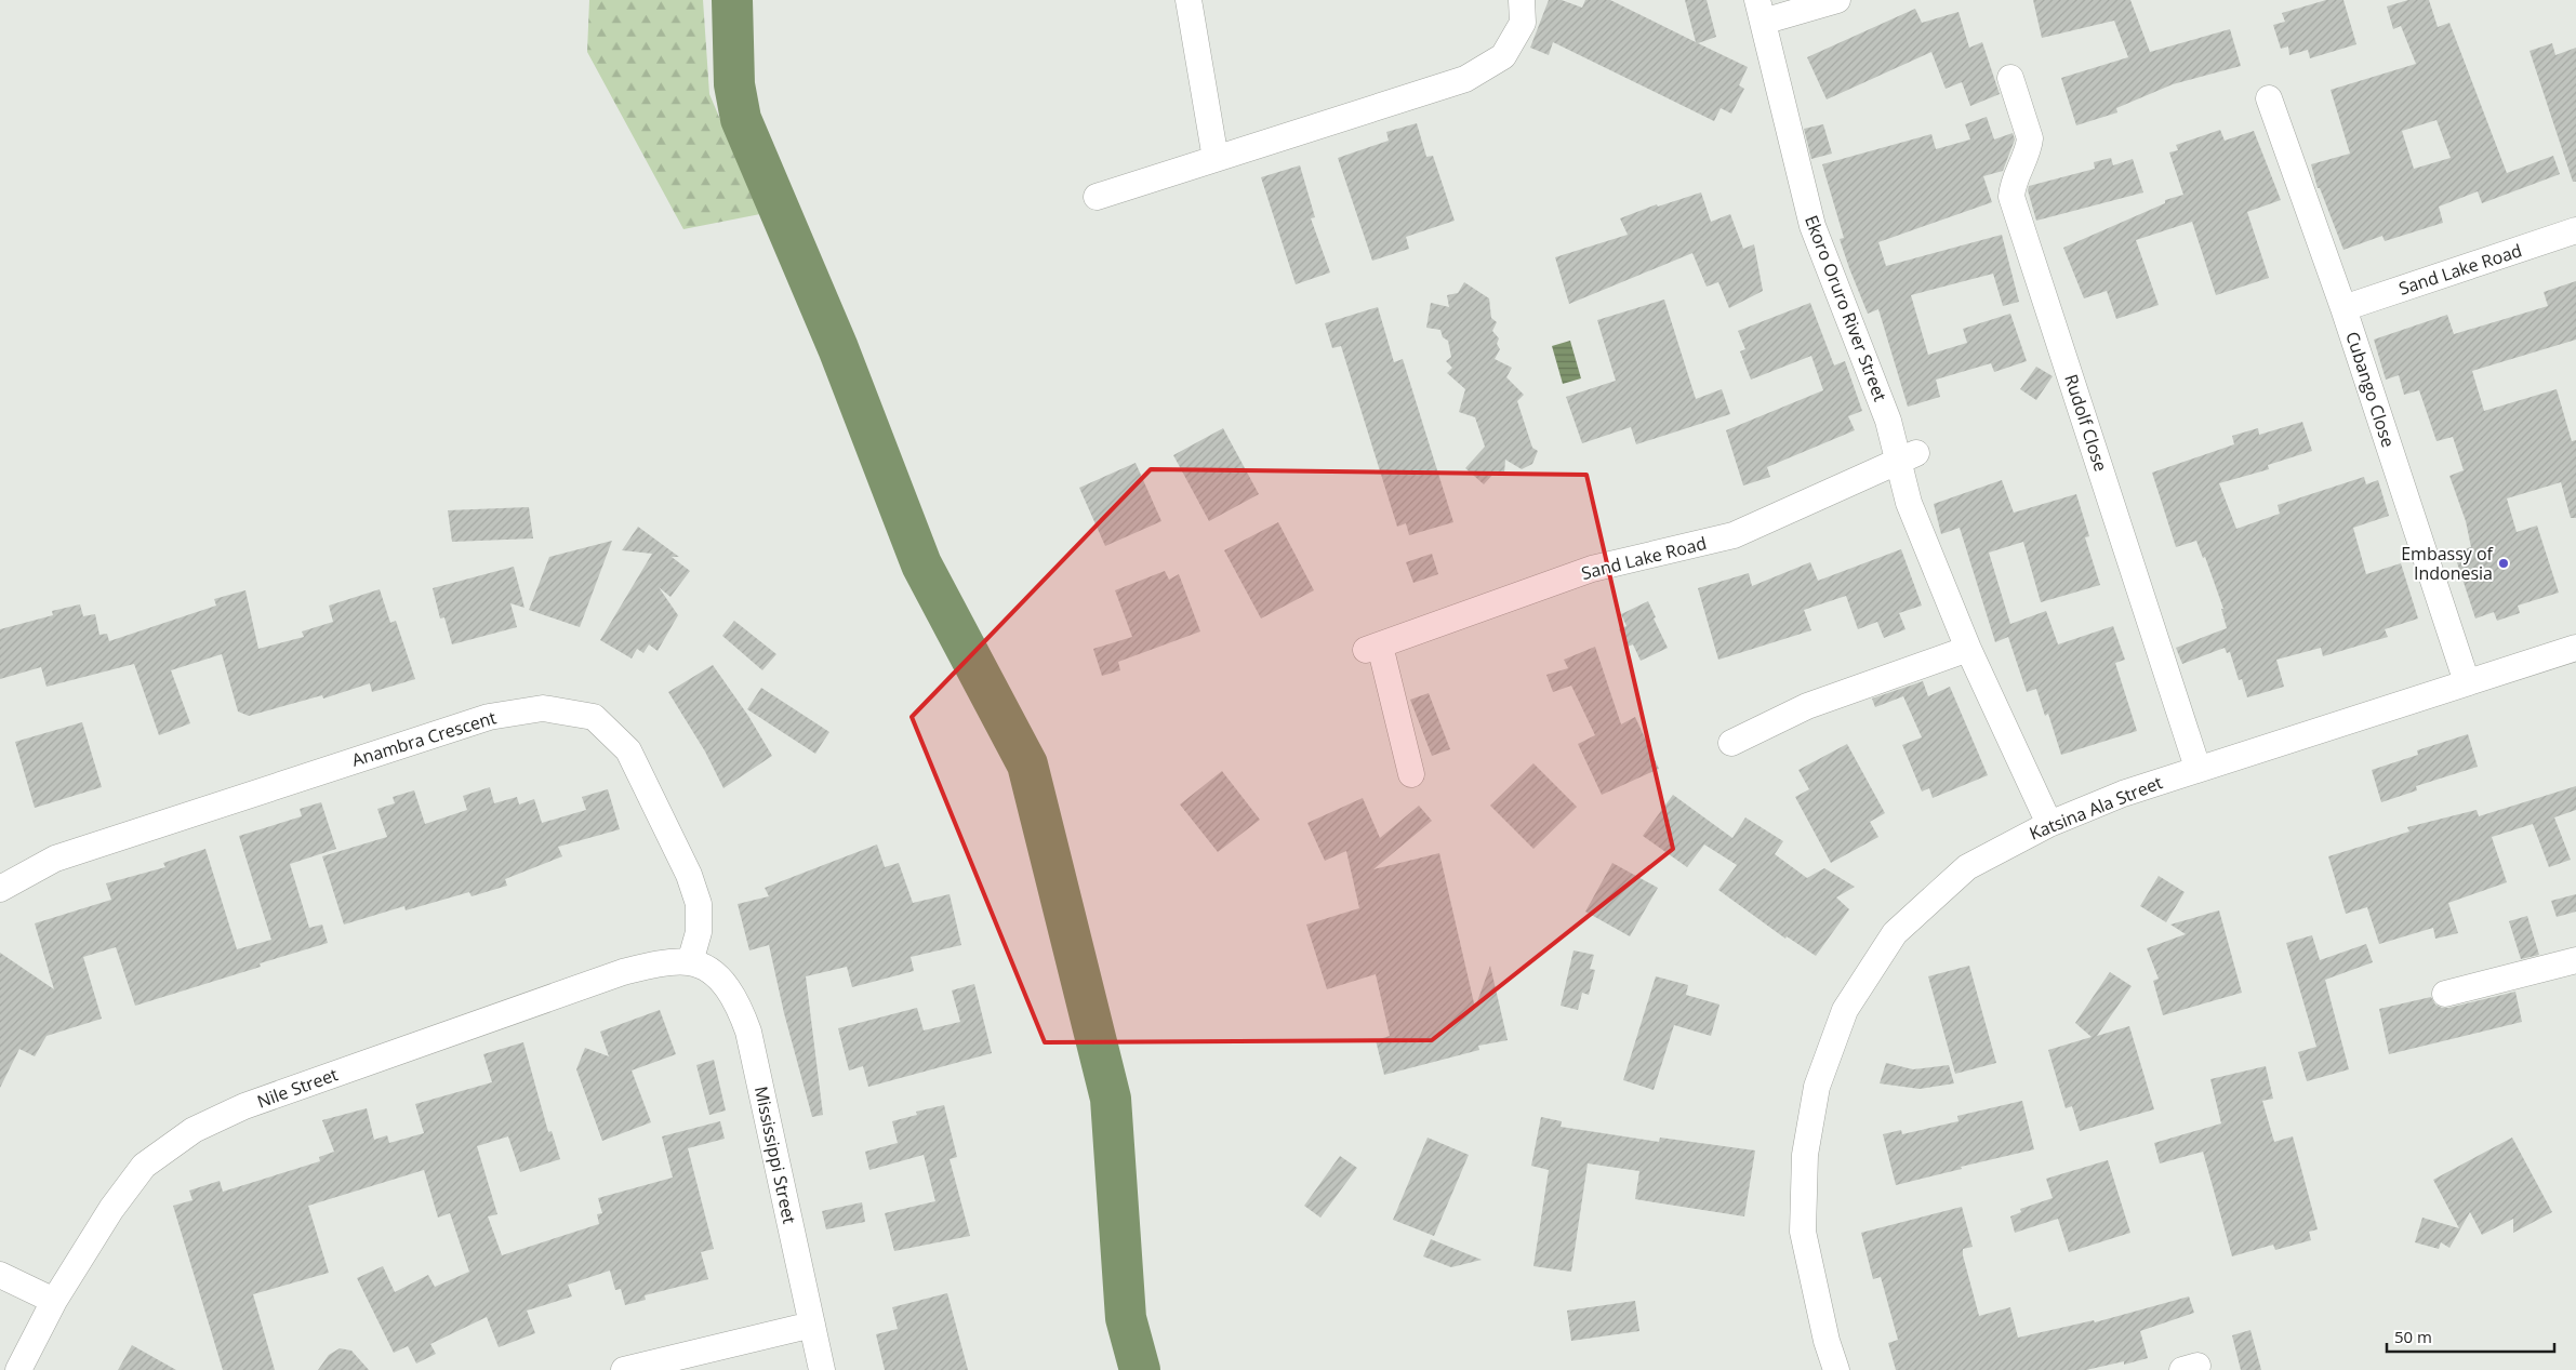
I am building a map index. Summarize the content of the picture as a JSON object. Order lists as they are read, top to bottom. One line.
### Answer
{"streets":{"street":["Sand Lake Road","Ekoro Oruro River Street","Cubango Close","Rudolf Close","Anambra Crescent","Katsina Ala Street","Nile Street","Mississippi Street"]},"crossings":[["Sand Lake Road","Ekoro Oruro River Street"],["Sand Lake Road","Cubango Close"],["Ekoro Oruro River Street","Katsina Ala Street"],["Cubango Close","Katsina Ala Street"],["Rudolf Close","Katsina Ala Street"],["Anambra Crescent","Nile Street"],["Anambra Crescent","Mississippi Street"],["Nile Street","Mississippi Street"]],"places":["Embassy of Indonesia"],"scale_bar":"50 m"}
